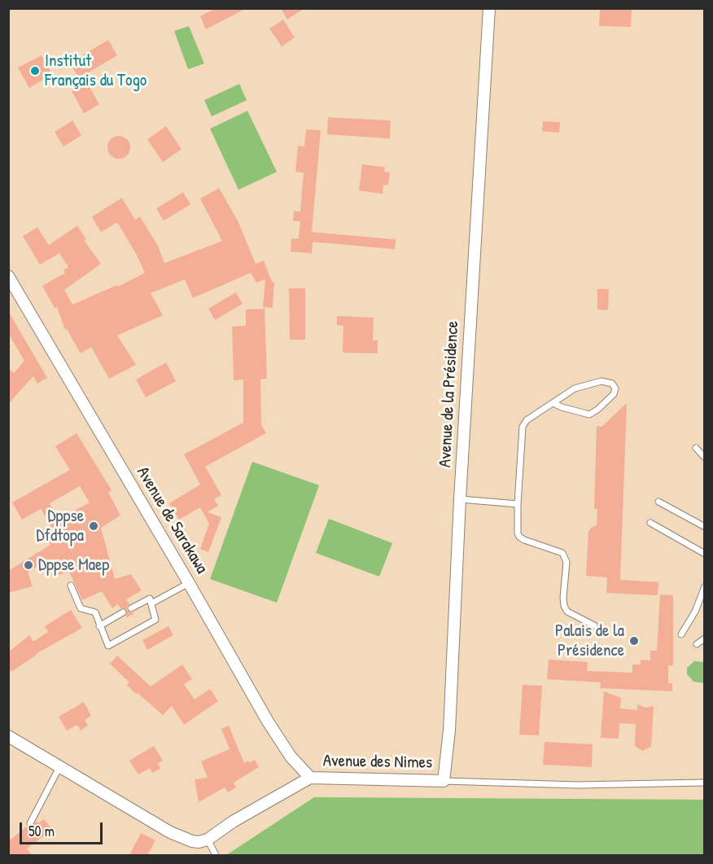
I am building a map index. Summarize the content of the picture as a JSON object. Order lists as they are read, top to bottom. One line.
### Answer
{"streets":{"street":["Avenue de la Présidence","Avenue de Sarakawa","Avenue des Nimes"]},"crossings":[["Avenue de la Présidence","Avenue des Nimes"],["Avenue de Sarakawa","Avenue des Nimes"]],"places":["Institut Français du Togo","Dppse Dfdtopa","Dppse Maep","Palais de la Présidence"],"scale_bar":"50 m"}
